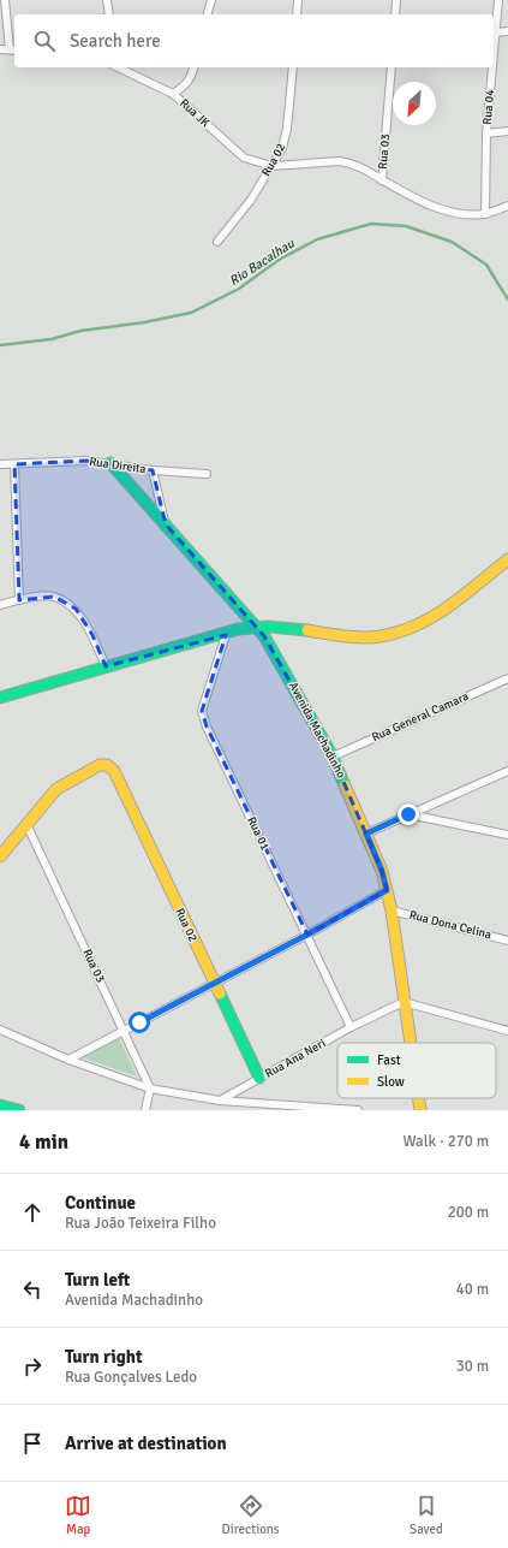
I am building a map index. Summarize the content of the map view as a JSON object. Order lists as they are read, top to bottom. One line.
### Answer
{"streets":{"street":["Rua 04","Rua JK","Rua 03","Rua 02","Rua Direita","Rua General Camara","Avenida Machadinho","Rua 01","Rua Dona Celina","Rua Ana Neri"]},"crossings":[["Rua JK","Rua 02"],["Rua 03","Rua 02"],["Rua 02","Rua Ana Neri"],["Rua Direita","Avenida Machadinho"],["Rua General Camara","Avenida Machadinho"],["Avenida Machadinho","Rua Dona Celina"],["Avenida Machadinho","Rua Ana Neri"],["Rua 01","Rua Ana Neri"]],"water":["Rio Bacalhau"],"legend":["Fast","Slow"],"north":"bottom left","page":{"search":"Search here","heading":["4 min","Walk · 270 m"],"list":[["Continue","Rua João Teixeira Filho","200 m"],["Turn left","Avenida Machadinho","40 m"],["Turn right","Rua Gonçalves Ledo","30 m"],"Arrive at destination"],"nav":["Map","Directions","Saved"]}}
